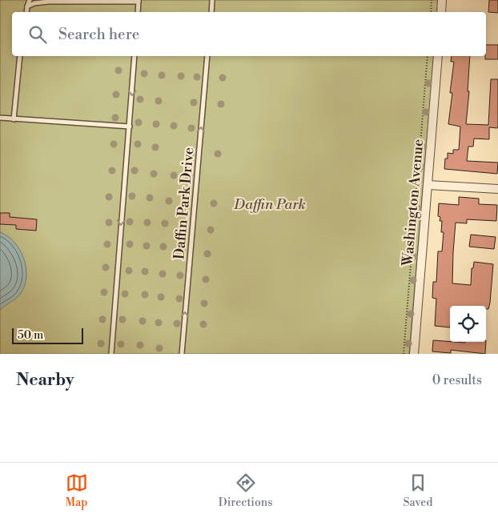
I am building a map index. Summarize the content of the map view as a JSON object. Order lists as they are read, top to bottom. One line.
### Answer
{"streets":{"street":["Washington Avenue"],"lane":["Daffin Park Drive"]},"one_way":["Daffin Park Drive"],"parks":["Daffin Park"],"scale_bar":"50 m","page":{"search":"Search here","scale":"50 m","heading":["Nearby","0 results"],"nav":["Map","Directions","Saved"]}}
